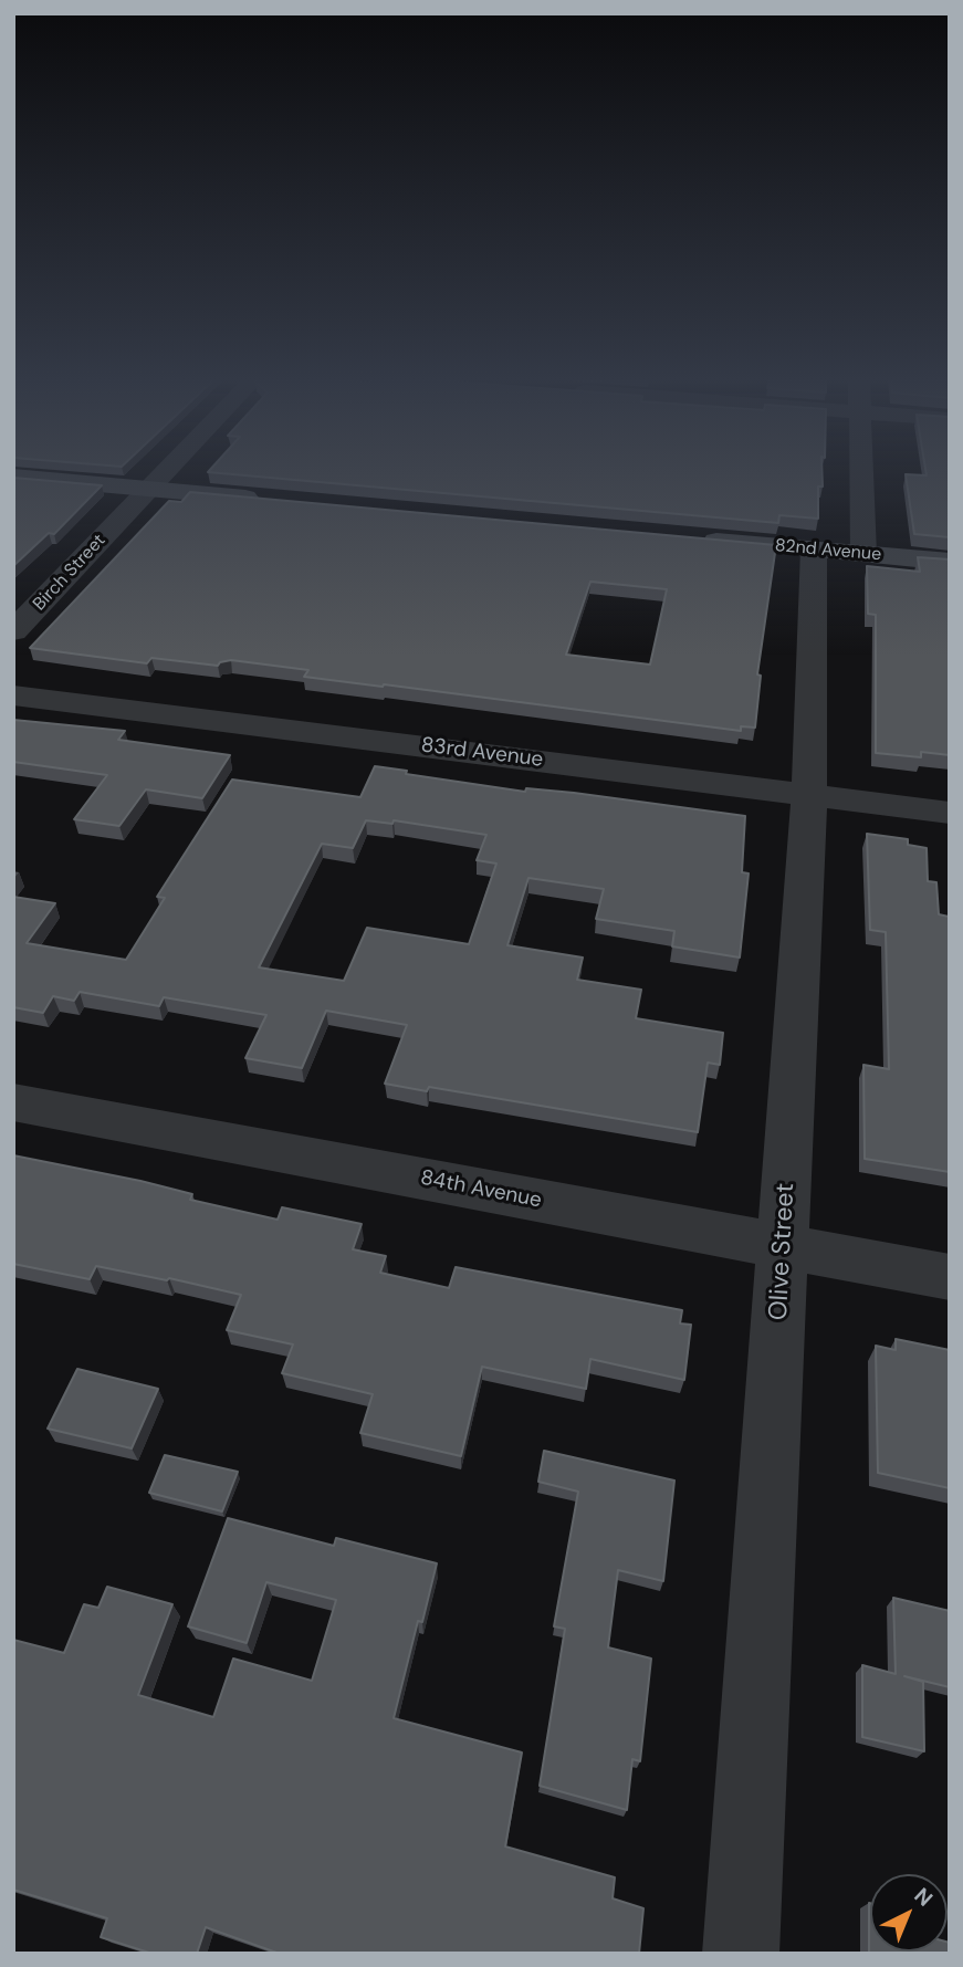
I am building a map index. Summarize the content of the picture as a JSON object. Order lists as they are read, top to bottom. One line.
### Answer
{"streets":{"street":["82nd Avenue","Birch Street","83rd Avenue","84th Avenue","Olive Street"]},"crossings":[["82nd Avenue","Olive Street"],["83rd Avenue","Olive Street"],["84th Avenue","Olive Street"]],"north":"top right"}
